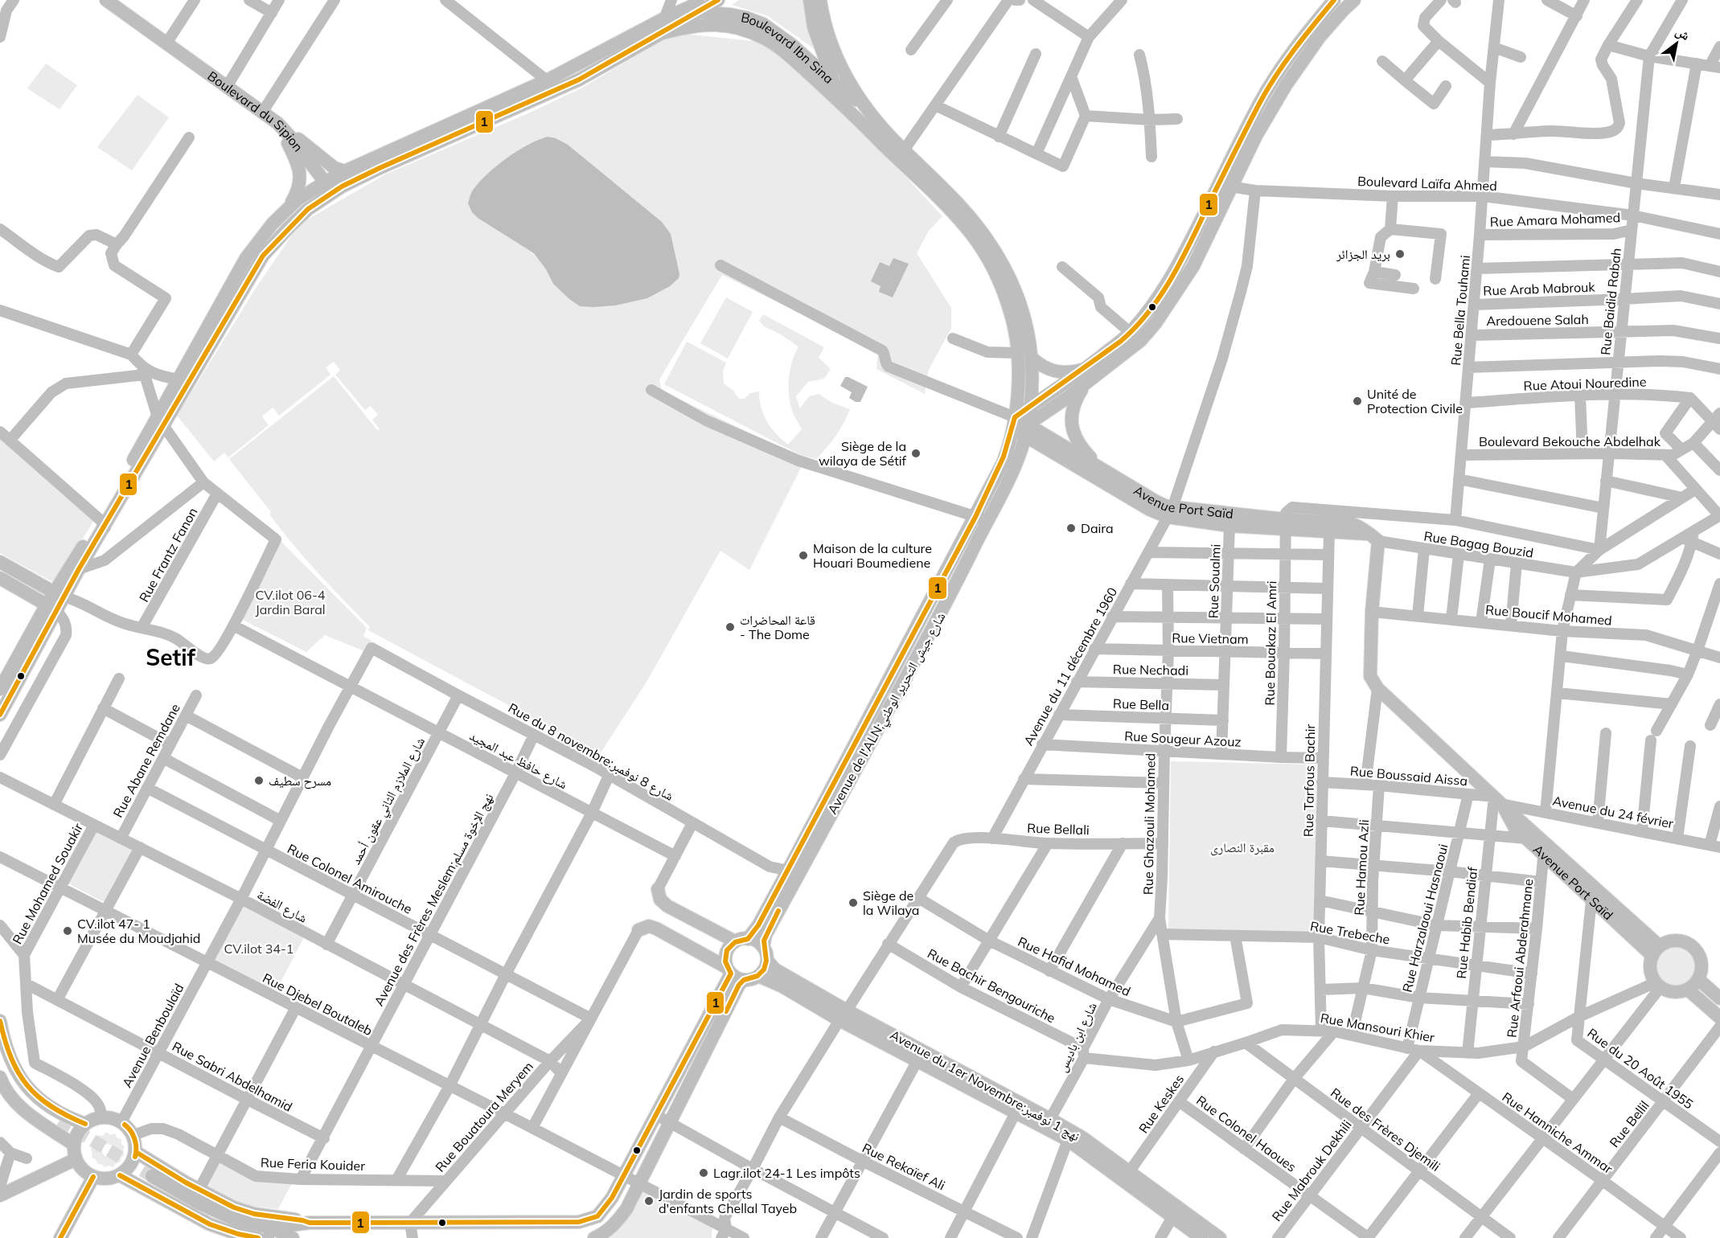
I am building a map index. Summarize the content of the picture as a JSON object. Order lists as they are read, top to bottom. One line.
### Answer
{"streets":{"main road":["Boulevard Ibn Sina","Boulevard du Sipion","Avenue Port Saïd","Avenue de l'ALN;شارع جيش التحرير الوطني","Avenue du 1er Novembre;نهج 1 نوفمبر"],"street":["Boulevard Laïfa Ahmed","Rue Amara Mohamed","Rue Arab Mabrouk","Rue Baidid Rabah","Rue Bella Touhami","Aredouene Salah","Rue Atoui Nouredine","Boulevard Bekouche Abdelhak","Rue Bagag Bouzid","Rue Frantz Fanon","Rue Soualmi","Rue Boucif Mohamed","Rue Vietnam","Rue Bouakaz El Amri","Avenue du 11 décembre 1960","Rue Nechadi","Rue Bella","Rue Sougeur Azouz","Rue du 8 novembre;شارع 8 نوفمبر","شارع حافظ عبد المجيد","Rue Abane Remdane","Rue Boussaid Aissa","Rue Tarfous Bachir","شارع الملازم الثاني عقون أحمد","Avenue du 24 février","Rue Ghazouli Mohamed","Rue Bellali","Rue Hamou Azli","Rue Colonel Amirouche","Rue Mohamed Souakir","Avenue des Frères Meslem;نهج الإخوة مسلم","شارع الفضة","Rue Harzalaoui Hasnaoui","Rue Habib Bendiaf","Rue Trebeche","Rue Arfaoui Abderahmane","Rue Hafid Mohamed","Rue Bachir Bengouriche","Rue Djebel Boutaleb","Rue Mansouri Khier","Avenue Benboulaïd","شارع ابن باديس","Rue du 20 Août 1955","Rue Sabri Abdelhamid","Rue Keskes","Rue Bouatoura Meryem","Rue Bellil","Rue des Frères Djemili","Rue Hanniche Ammar","Rue Colonel Haoues","Rue Feria Kouider","Rue Rekaïef Ali","Rue Mabrouk Dekhili"]},"crossings":[["Boulevard Ibn Sina","Boulevard du Sipion"],["Boulevard Ibn Sina","Avenue de l'ALN;شارع جيش التحرير الوطني"],["Boulevard Laïfa Ahmed","Rue Baidid Rabah"],["Boulevard Laïfa Ahmed","Rue Bella Touhami"],["Boulevard Laïfa Ahmed","Avenue du 11 décembre 1960"],["Rue Amara Mohamed","Rue Baidid Rabah"],["Rue Amara Mohamed","Rue Bella Touhami"],["Rue Arab Mabrouk","Rue Baidid Rabah"],["Rue Arab Mabrouk","Rue Bella Touhami"],["Rue Baidid Rabah","Aredouene Salah"],["Rue Baidid Rabah","Rue Atoui Nouredine"],["Rue Baidid Rabah","Boulevard Bekouche Abdelhak"],["Rue Bella Touhami","Aredouene Salah"],["Rue Bella Touhami","Rue Atoui Nouredine"],["Rue Bella Touhami","Boulevard Bekouche Abdelhak"],["Avenue Port Saïd","Rue Bagag Bouzid"],["Avenue Port Saïd","Rue Soualmi"],["Avenue Port Saïd","Rue Boucif Mohamed"],["Avenue Port Saïd","Rue Bouakaz El Amri"],["Avenue Port Saïd","Avenue du 11 décembre 1960"],["Avenue Port Saïd","Avenue de l'ALN;شارع جيش التحرير الوطني"],["Avenue Port Saïd","Rue Boussaid Aissa"],["Avenue Port Saïd","Rue Tarfous Bachir"],["Avenue Port Saïd","Avenue du 24 février"],["Avenue Port Saïd","Rue Habib Bendiaf"],["Avenue Port Saïd","Rue Arfaoui Abderahmane"],["Avenue Port Saïd","Rue Mansouri Khier"],["Avenue Port Saïd","Rue du 20 Août 1955"],["Rue Soualmi","Rue Vietnam"],["Rue Soualmi","Rue Nechadi"],["Rue Soualmi","Rue Bella"],["Rue Soualmi","Rue Sougeur Azouz"],["Rue Vietnam","Rue Bouakaz El Amri"],["Rue Vietnam","Avenue du 11 décembre 1960"],["Rue Vietnam","Rue Tarfous Bachir"],["Rue Vietnam","Rue Ghazouli Mohamed"],["Rue Bouakaz El Amri","Rue Sougeur Azouz"],["Avenue du 11 décembre 1960","Rue Nechadi"],["Avenue du 11 décembre 1960","Rue Bella"],["Avenue du 11 décembre 1960","Rue Sougeur Azouz"],["Avenue du 11 décembre 1960","Rue Bellali"],["Rue Nechadi","Rue Ghazouli Mohamed"],["Rue Bella","Rue Ghazouli Mohamed"],["Avenue de l'ALN;شارع جيش التحرير الوطني","Rue du 8 novembre;شارع 8 نوفمبر"],["Avenue de l'ALN;شارع جيش التحرير الوطني","Rue Djebel Boutaleb"],["Avenue de l'ALN;شارع جيش التحرير الوطني","Avenue du 1er Novembre;نهج 1 نوفمبر"],["Avenue de l'ALN;شارع جيش التحرير الوطني","Rue Bouatoura Meryem"],["Rue Sougeur Azouz","Rue Tarfous Bachir"],["Rue Sougeur Azouz","Rue Ghazouli Mohamed"],["Rue du 8 novembre;شارع 8 نوفمبر","شارع الملازم الثاني عقون أحمد"],["Rue du 8 novembre;شارع 8 نوفمبر","Avenue des Frères Meslem;نهج الإخوة مسلم"],["Rue du 8 novembre;شارع 8 نوفمبر","Avenue Benboulaïd"],["شارع حافظ عبد المجيد","شارع الملازم الثاني عقون أحمد"],["شارع حافظ عبد المجيد","Avenue des Frères Meslem;نهج الإخوة مسلم"],["شارع حافظ عبد المجيد","Avenue Benboulaïd"],["Rue Abane Remdane","Rue Colonel Amirouche"],["Rue Abane Remdane","شارع الفضة"],["Rue Boussaid Aissa","Rue Tarfous Bachir"],["Rue Boussaid Aissa","Avenue du 24 février"],["Rue Boussaid Aissa","Rue Hamou Azli"],["Rue Boussaid Aissa","Rue Harzalaoui Hasnaoui"],["Rue Boussaid Aissa","Rue Habib Bendiaf"],["Rue Tarfous Bachir","Rue Trebeche"],["Rue Tarfous Bachir","Rue Mansouri Khier"],["شارع الملازم الثاني عقون أحمد","Rue Colonel Amirouche"],["شارع الملازم الثاني عقون أحمد","شارع الفضة"],["Avenue du 24 février","Rue Habib Bendiaf"],["Rue Ghazouli Mohamed","Rue Bellali"],["Rue Ghazouli Mohamed","Rue Trebeche"],["Rue Ghazouli Mohamed","Rue Hafid Mohamed"],["Rue Ghazouli Mohamed","Rue Mansouri Khier"],["Rue Ghazouli Mohamed","شارع ابن باديس"],["Rue Bellali","Rue Hafid Mohamed"],["Rue Hamou Azli","Rue Trebeche"],["Rue Hamou Azli","Rue Mansouri Khier"],["Rue Colonel Amirouche","Avenue des Frères Meslem;نهج الإخوة مسلم"],["Rue Colonel Amirouche","Avenue Benboulaïd"],["Rue Colonel Amirouche","Rue Bouatoura Meryem"],["Rue Mohamed Souakir","شارع الفضة"],["Rue Mohamed Souakir","Rue Djebel Boutaleb"],["Avenue des Frères Meslem;نهج الإخوة مسلم","شارع الفضة"],["Avenue des Frères Meslem;نهج الإخوة مسلم","Rue Djebel Boutaleb"],["Avenue des Frères Meslem;نهج الإخوة مسلم","Rue Sabri Abdelhamid"],["Avenue des Frères Meslem;نهج الإخوة مسلم","Rue Feria Kouider"],["شارع الفضة","Avenue Benboulaïd"],["شارع الفضة","Rue Bouatoura Meryem"],["Rue Harzalaoui Hasnaoui","Rue Trebeche"],["Rue Harzalaoui Hasnaoui","Rue Mansouri Khier"],["Rue Habib Bendiaf","Rue Trebeche"],["Rue Habib Bendiaf","Rue Mansouri Khier"],["Rue Trebeche","Rue Arfaoui Abderahmane"],["Rue Arfaoui Abderahmane","Rue Mansouri Khier"],["Rue Hafid Mohamed","شارع ابن باديس"],["Rue Bachir Bengouriche","Rue Mansouri Khier"],["Rue Bachir Bengouriche","شارع ابن باديس"],["Rue Djebel Boutaleb","Avenue Benboulaïd"],["Rue Djebel Boutaleb","Rue Bouatoura Meryem"],["Rue Mansouri Khier","شارع ابن باديس"],["Rue Mansouri Khier","Rue du 20 Août 1955"],["Rue Mansouri Khier","Rue Keskes"],["Rue Mansouri Khier","Rue des Frères Djemili"],["Rue Mansouri Khier","Rue Hanniche Ammar"],["Rue Mansouri Khier","Rue Mabrouk Dekhili"],["Avenue Benboulaïd","Rue Sabri Abdelhamid"],["Avenue Benboulaïd","Rue Feria Kouider"],["شارع ابن باديس","Avenue du 1er Novembre;نهج 1 نوفمبر"],["Rue du 20 Août 1955","Rue Bellil"],["Avenue du 1er Novembre;نهج 1 نوفمبر","Rue Keskes"],["Rue Keskes","Rue Colonel Haoues"],["Rue Bouatoura Meryem","Rue Feria Kouider"],["Rue Bellil","Rue Hanniche Ammar"],["Rue des Frères Djemili","Rue Mabrouk Dekhili"],["Rue Hanniche Ammar","Rue Mabrouk Dekhili"],["Rue Colonel Haoues","Rue Mabrouk Dekhili"]],"districts":["Setif"],"parks":["CV.ilot 06-4 Jardin Baral","مقبرة النصارى","CV.ilot 34-1"],"places":["بريد الجزائر","Unité de Protection Civile","Siège de la wilaya de Sétif","Daira","Maison de la culture Houari Boumediene","قاعة المحاضرات - The Dome","مسرح سطيف","Siège de la Wilaya","CV.ilot 47- 1 Musée du Moudjahid","Lagr.ilot 24-1 Les impôts","Jardin de sports d'enfants Chellal Tayeb"],"lines":["transit line 1"],"north":"top right"}
